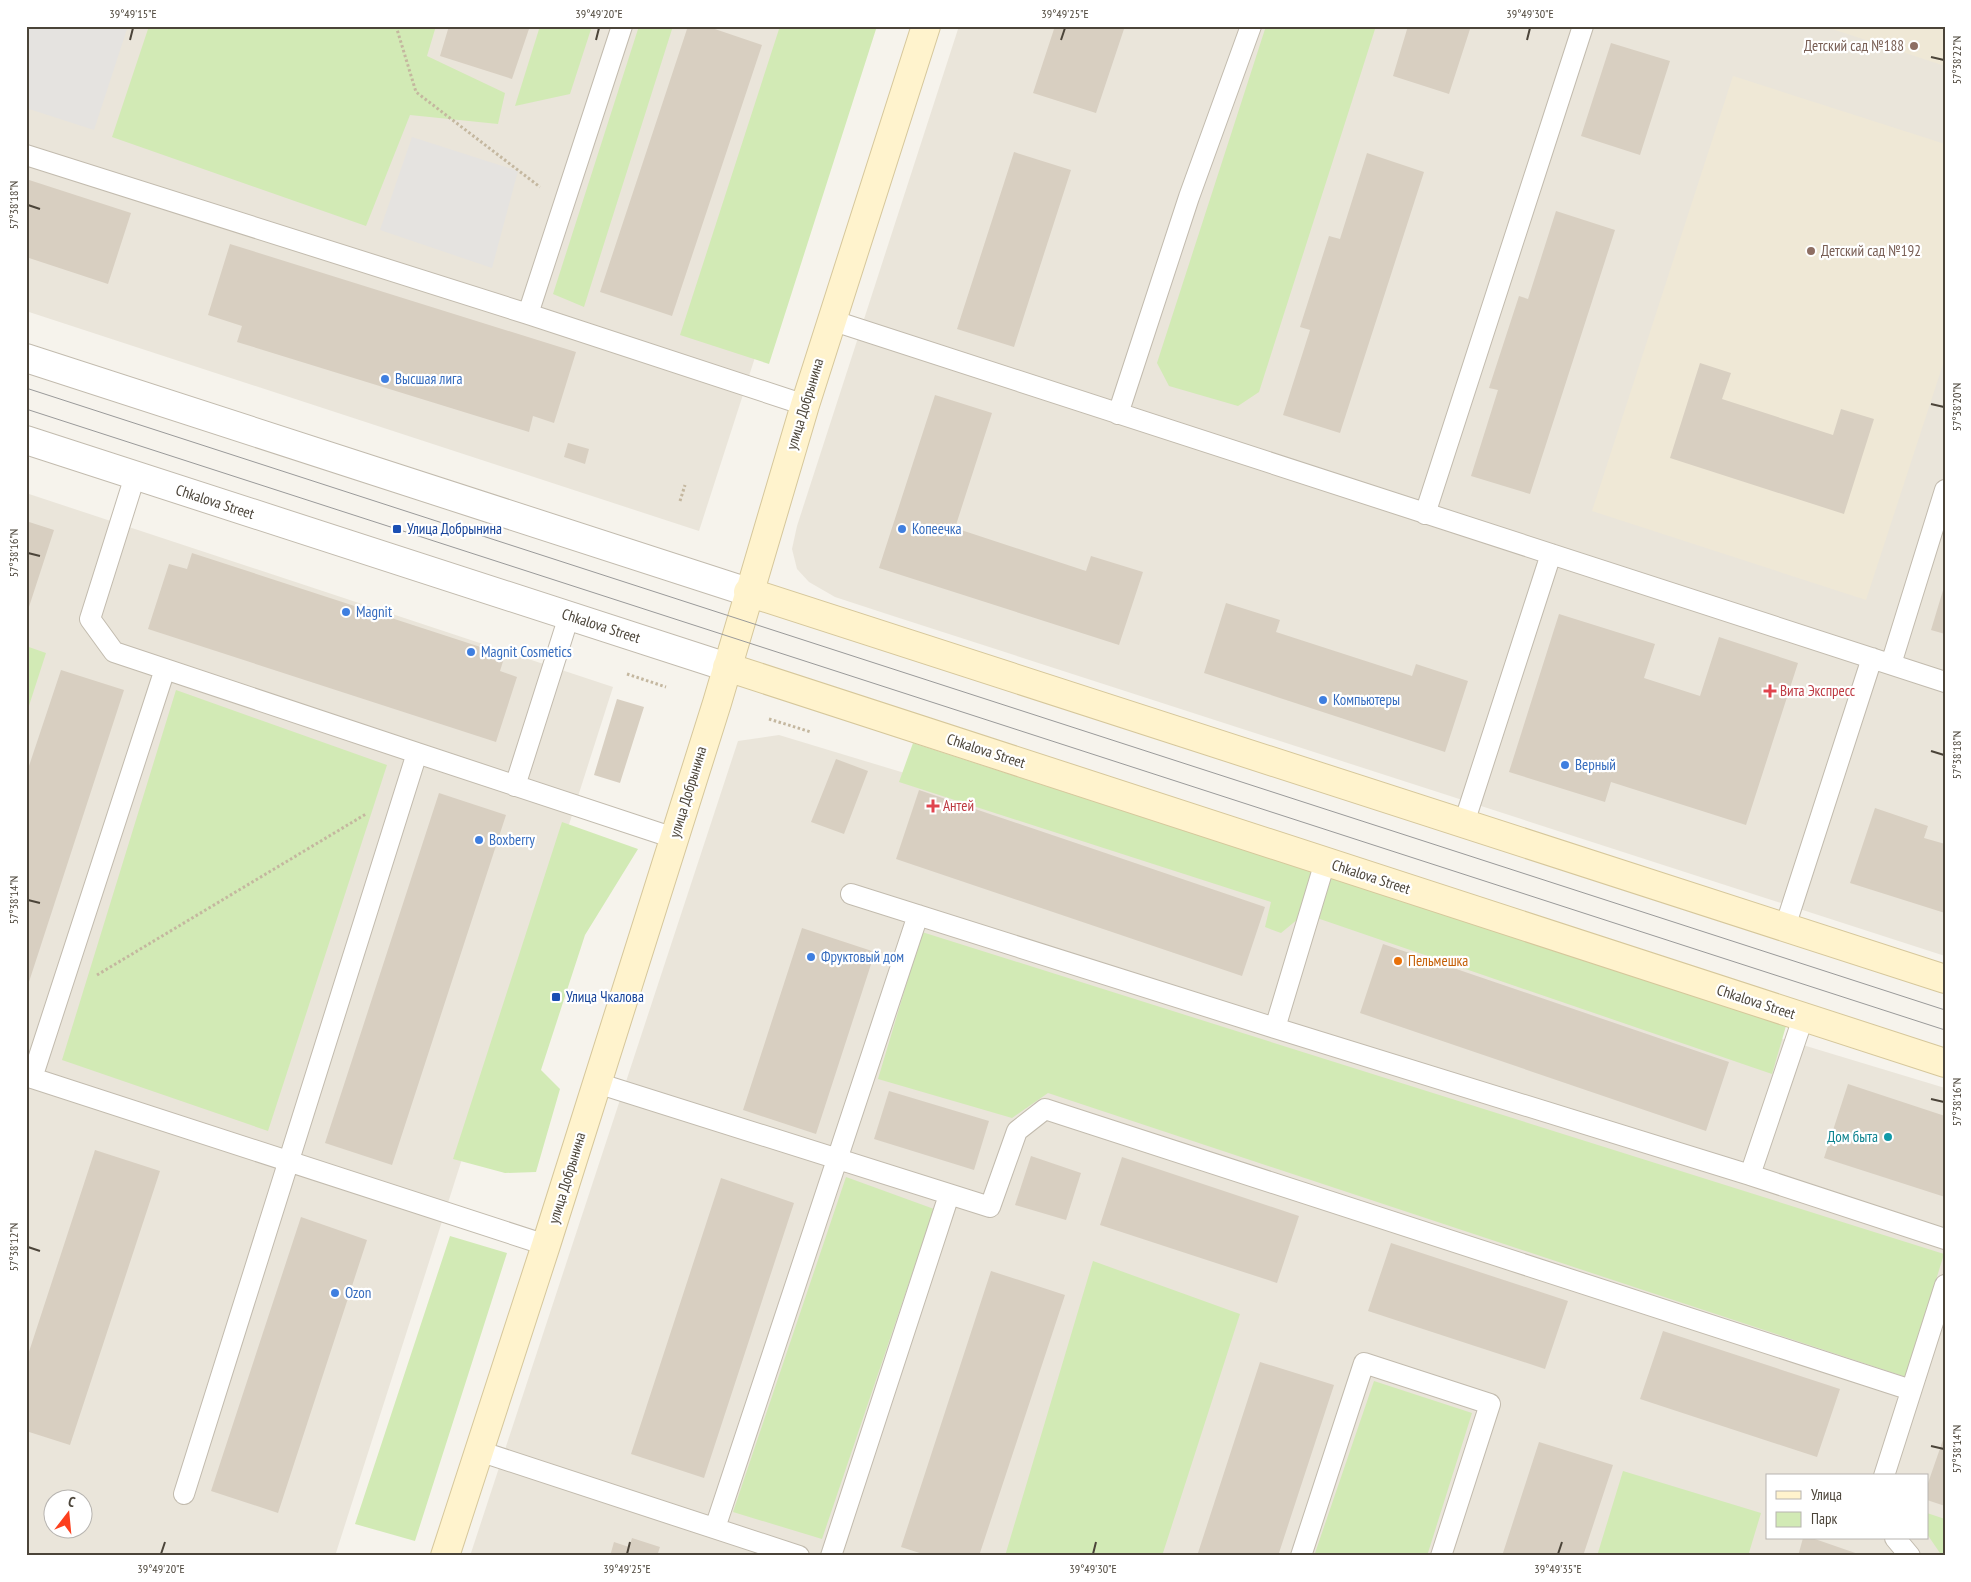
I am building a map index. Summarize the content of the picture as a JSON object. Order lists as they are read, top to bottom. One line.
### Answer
{"streets":{"main road":["улица Добрынина","Chkalova Street"]},"crossings":[["улица Добрынина","Chkalova Street"]],"places":{"other":["Детский сад №188","Детский сад №192","Высшая лига","Копеечка","Magnit","Magnit Cosmetics","Компьютеры","Верный","Boxberry","Фруктовый дом","Пельмешка","Дом быта","Ozon"],"transit":["Улица Добрынина","Улица Чкалова"],"health":["Вита Экспресс","Антей"]},"legend":["Улица","Парк"],"north":"top","coordinates":["39°49'15\"E","39°49'20\"E","39°49'25\"E","39°49'30\"E","57°38'22\"N","57°38'18\"N","57°38'20\"N","57°38'16\"N","57°38'14\"N","57°38'12\"N","39°49'35\"E"]}
